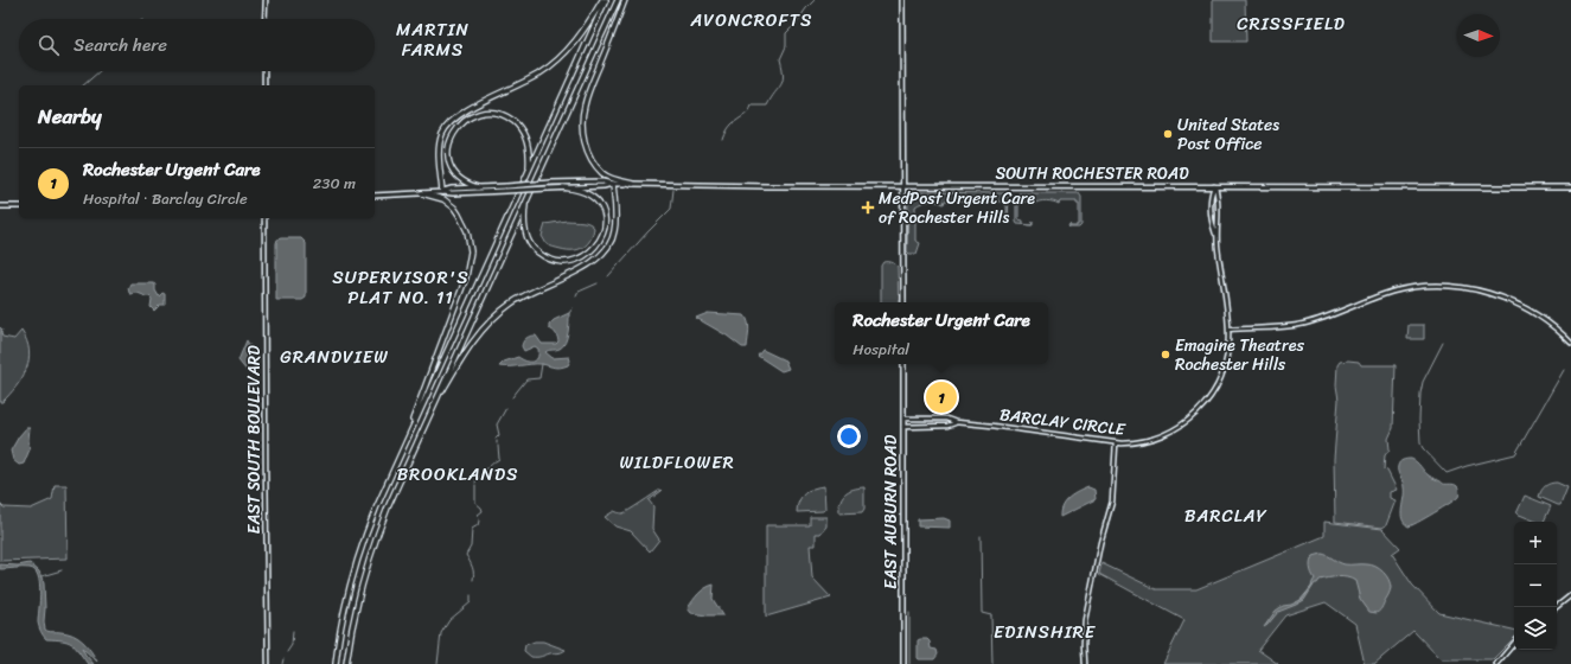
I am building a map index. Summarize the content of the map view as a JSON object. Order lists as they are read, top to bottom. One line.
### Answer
{"streets":{"main road":["SOUTH ROCHESTER ROAD","EAST AUBURN ROAD"],"street":["BARCLAY CIRCLE","EAST SOUTH BOULEVARD"]},"crossings":[["SOUTH ROCHESTER ROAD","BARCLAY CIRCLE"],["BARCLAY CIRCLE","EAST AUBURN ROAD"]],"districts":["AVONCROFTS","CRISSFIELD","MARTIN FARMS","SUPERVISOR'S PLAT NO. 11","GRANDVIEW","WILDFLOWER","BROOKLANDS","BARCLAY","EDINSHIRE"],"places":{"other":["United States Post Office","Emagine Theatres Rochester Hills"],"health":["MedPost Urgent Care of Rochester Hills"]},"north":"right","page":{"search":"Search here","heading":"Nearby","list":[{"mark":"1","name":"Rochester Urgent Care","note":"Hospital · Barclay Circle","value":"230 m"}],"popup":["Rochester Urgent Care","Hospital"],"pins":"1","map_buttons":["+","−"]}}
